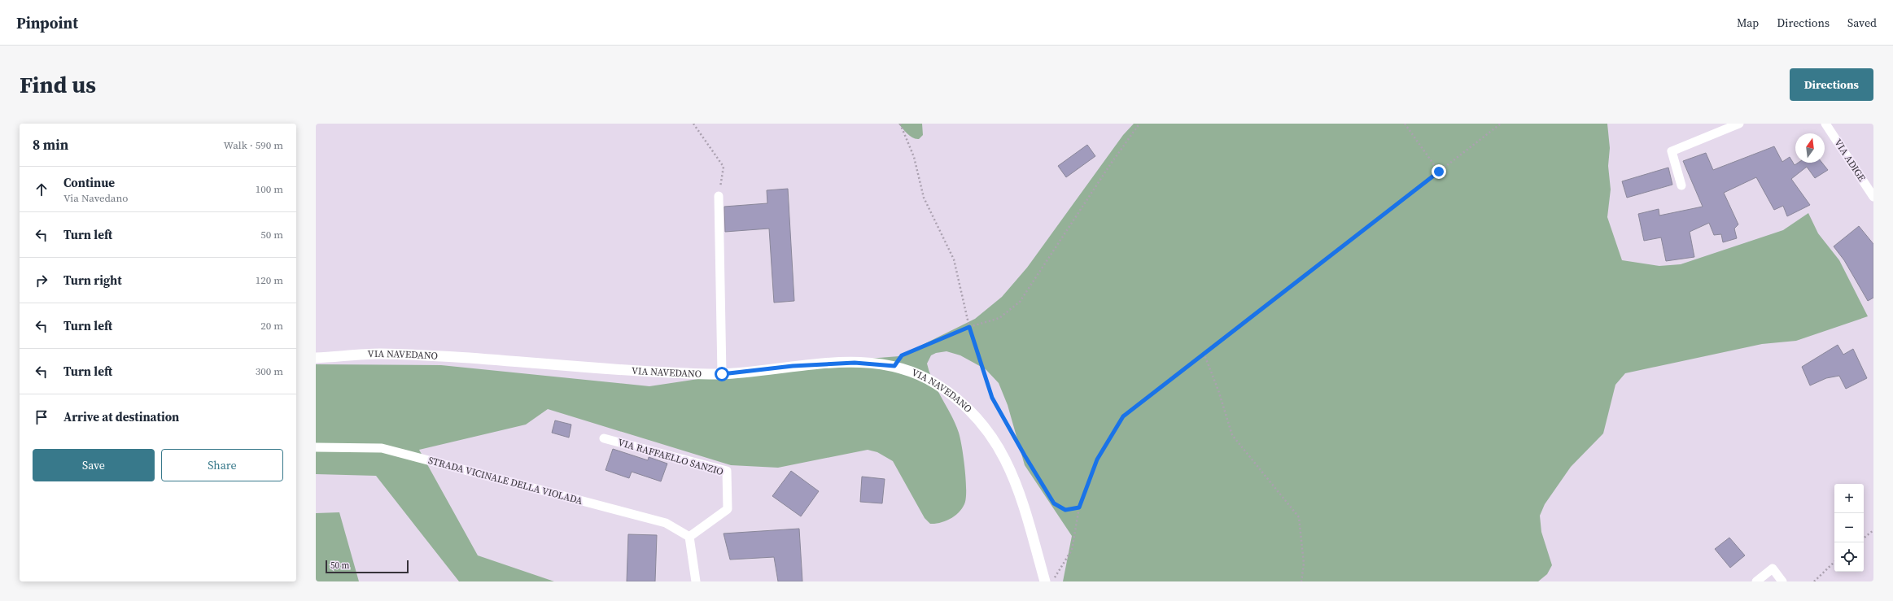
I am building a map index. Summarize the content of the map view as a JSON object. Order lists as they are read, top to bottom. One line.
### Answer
{"streets":{"street":["VIA ADIGE","VIA NAVEDANO","VIA RAFFAELLO SANZIO","STRADA VICINALE DELLA VIOLADA"]},"crossings":[["VIA RAFFAELLO SANZIO","STRADA VICINALE DELLA VIOLADA"]],"scale_bar":"50 m","north":"top","page":{"header":"Pinpoint","nav":["Map","Directions","Saved"],"buttons":["Directions",["Save","Share"]],"title":"Find us","heading":["8 min","Walk · 590 m"],"list":[["Continue","Via Navedano","100 m"],["Turn left","50 m"],["Turn right","120 m"],["Turn left","20 m"],["Turn left","300 m"],"Arrive at destination"],"map_buttons":["+","−"],"scale":"50 m"}}
